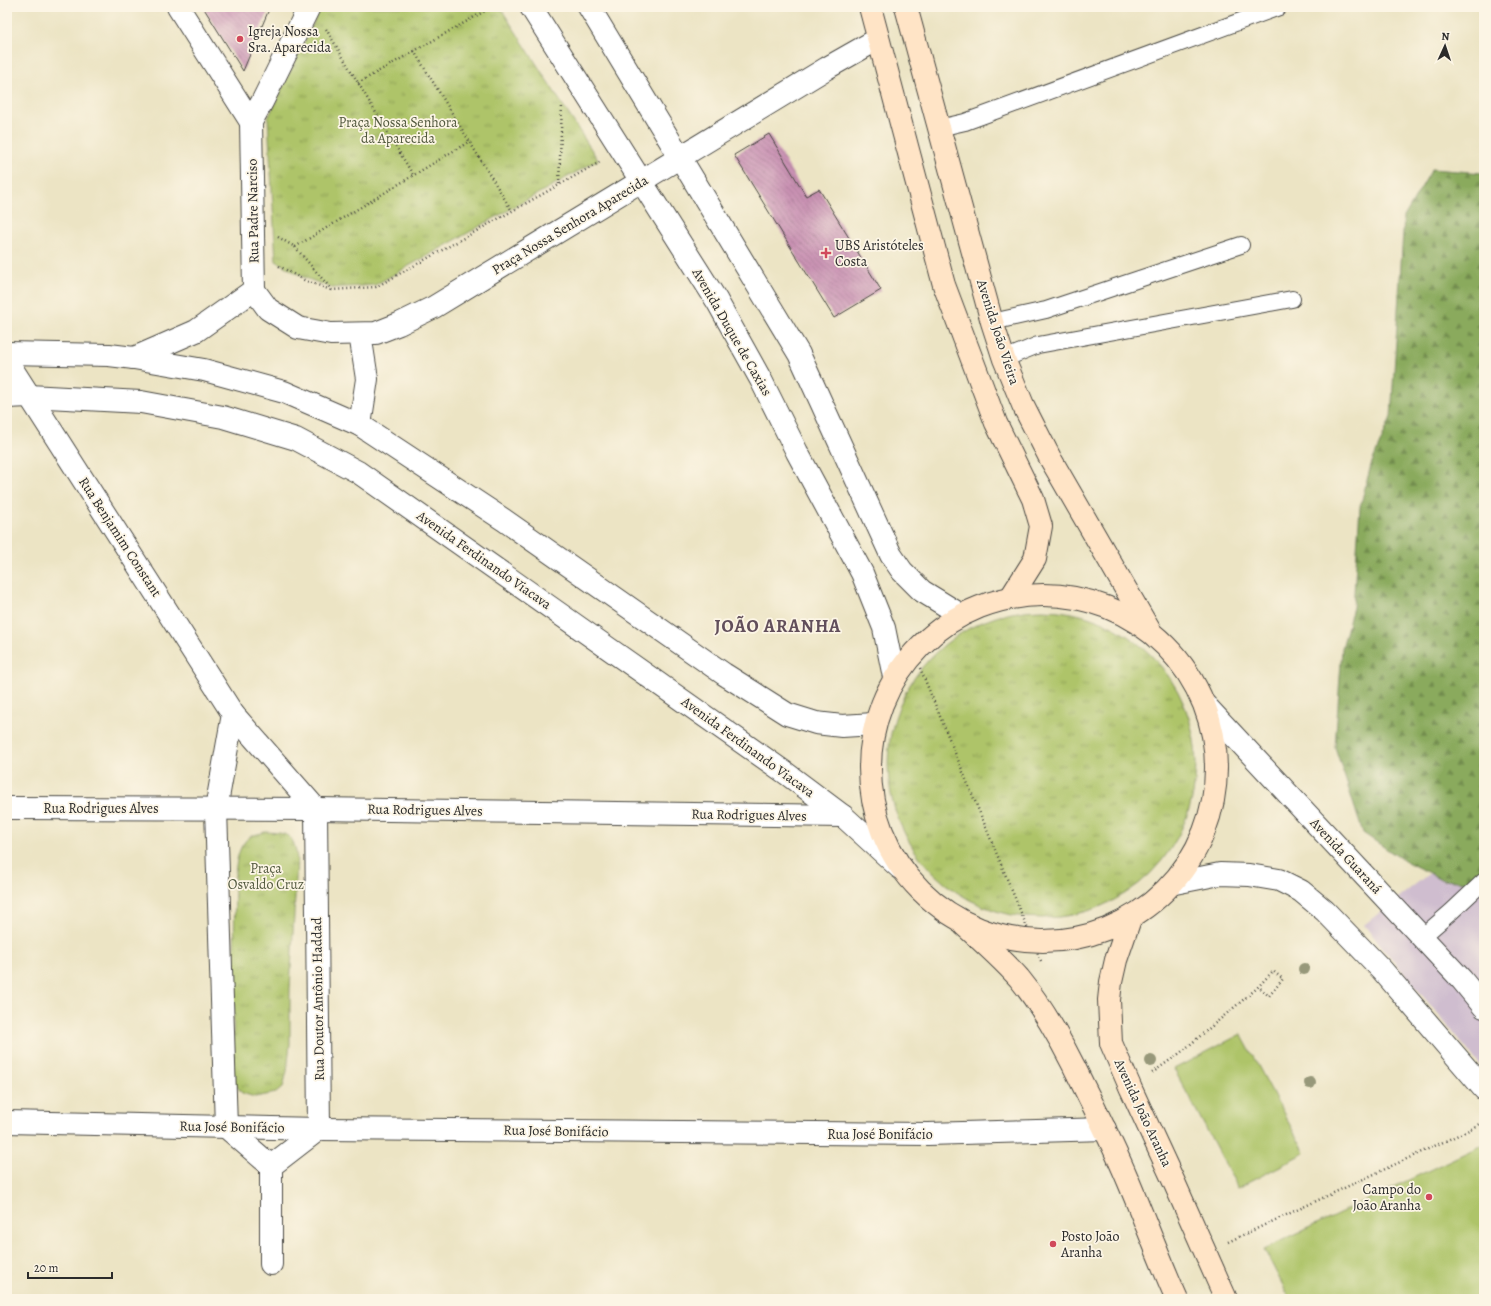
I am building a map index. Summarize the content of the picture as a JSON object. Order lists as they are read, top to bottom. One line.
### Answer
{"streets":{"main road":["Avenida João Vieira","Avenida João Aranha"],"street":["Rua Padre Narciso","Praça Nossa Senhora Aparecida","Avenida Duque de Caxias","Rua Benjamim Constant","Avenida Ferdinando Viacava","Rua Rodrigues Alves","Avenida Guaraná","Rua Doutor Antônio Haddad","Rua José Bonifácio"]},"crossings":[["Rua Padre Narciso","Praça Nossa Senhora Aparecida"],["Praça Nossa Senhora Aparecida","Avenida Duque de Caxias"],["Rua Benjamim Constant","Avenida Ferdinando Viacava"],["Rua Benjamim Constant","Rua Rodrigues Alves"],["Rua Benjamim Constant","Rua Doutor Antônio Haddad"],["Avenida Ferdinando Viacava","Rua Rodrigues Alves"],["Rua Rodrigues Alves","Rua Doutor Antônio Haddad"],["Rua Doutor Antônio Haddad","Rua José Bonifácio"]],"districts":["JOÃO ARANHA"],"parks":["Praça Nossa Senhora da Aparecida","Praça Osvaldo Cruz"],"places":{"other":["Igreja Nossa Sra. Aparecida","Campo do João Aranha","Posto João Aranha"],"health":["UBS Aristóteles Costa"]},"scale_bar":"20 m","north":"top"}
